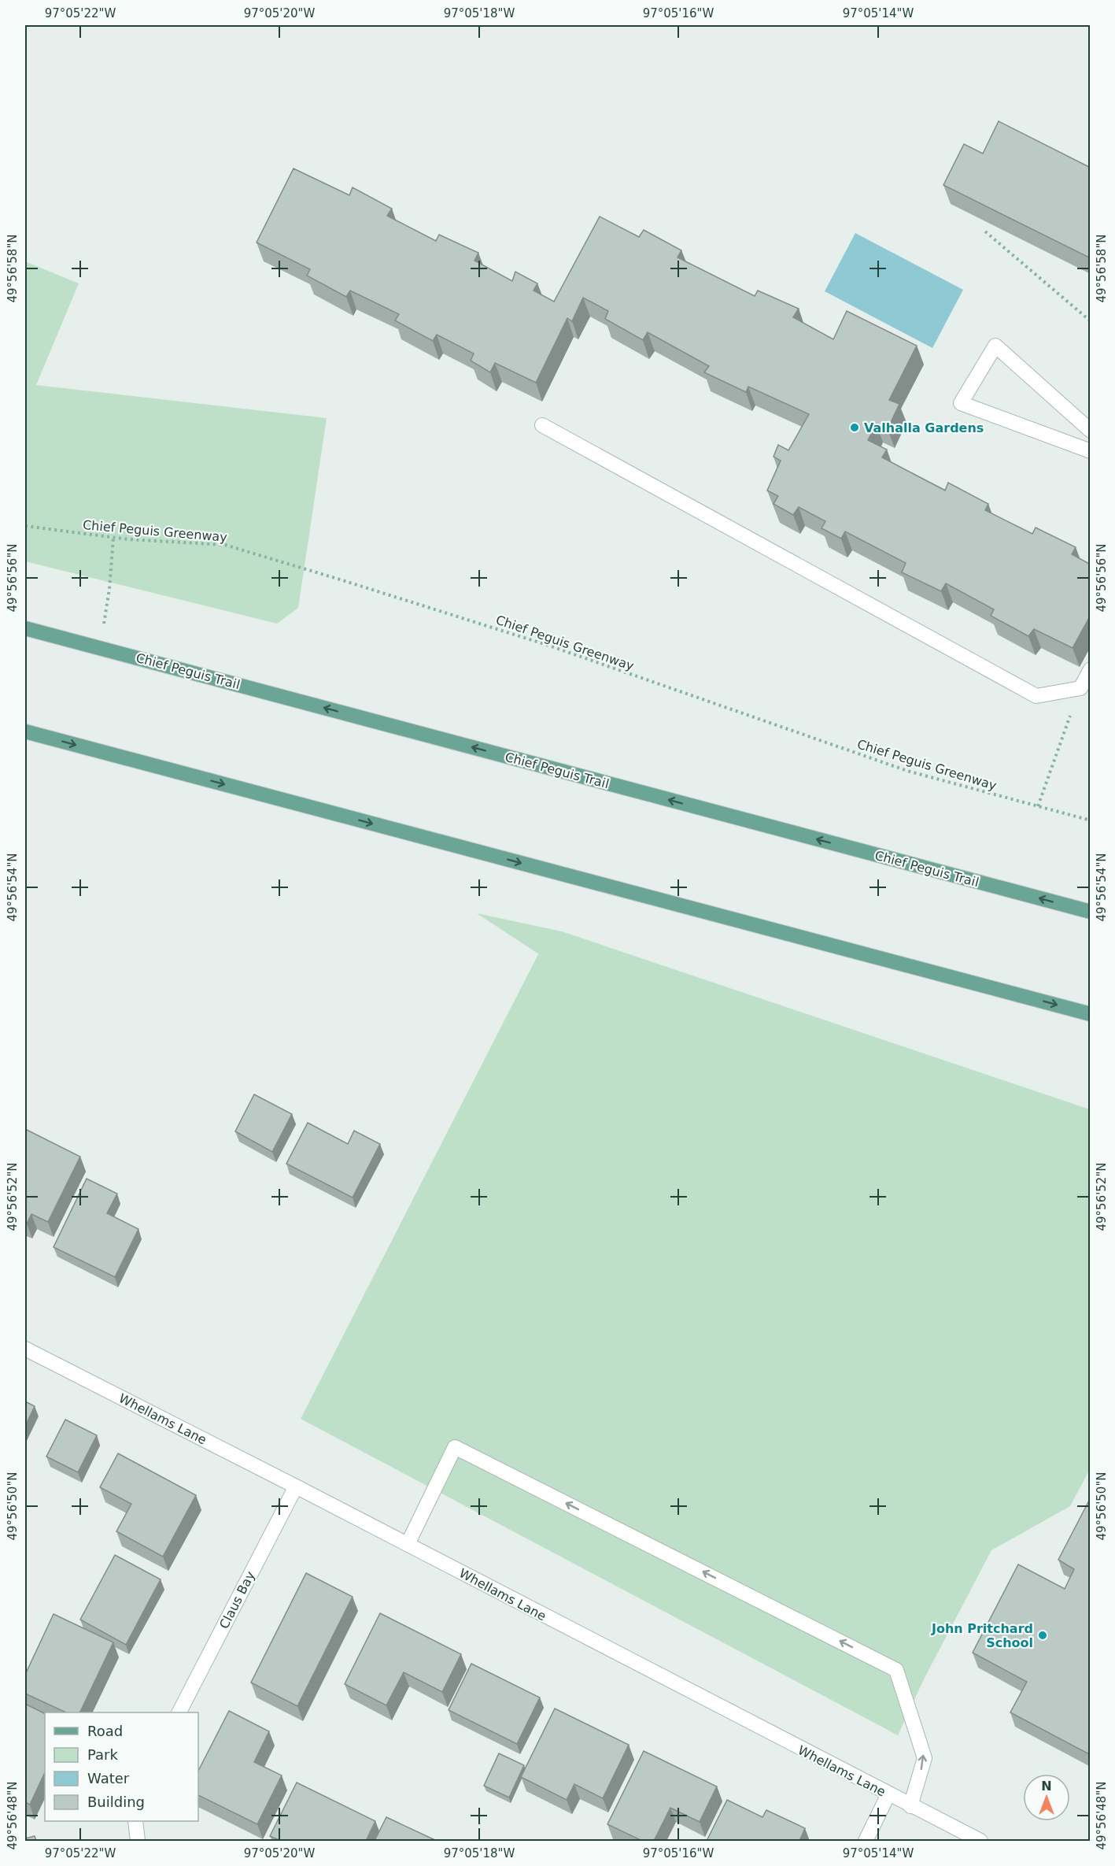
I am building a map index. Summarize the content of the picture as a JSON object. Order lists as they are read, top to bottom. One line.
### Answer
{"streets":{"main road":["Chief Peguis Trail"],"street":["Whellams Lane","Claus Bay"],"path":["Chief Peguis Greenway"]},"crossings":[["Whellams Lane","Claus Bay"]],"places":["Valhalla Gardens","John Pritchard School"],"legend":["Road","Park","Water","Building"],"north":"top","coordinates":["97°05'22\"W","97°05'20\"W","97°05'18\"W","97°05'16\"W","97°05'14\"W","49°56'58\"N","49°56'56\"N","49°56'54\"N","49°56'52\"N","49°56'50\"N","49°56'48\"N"]}
